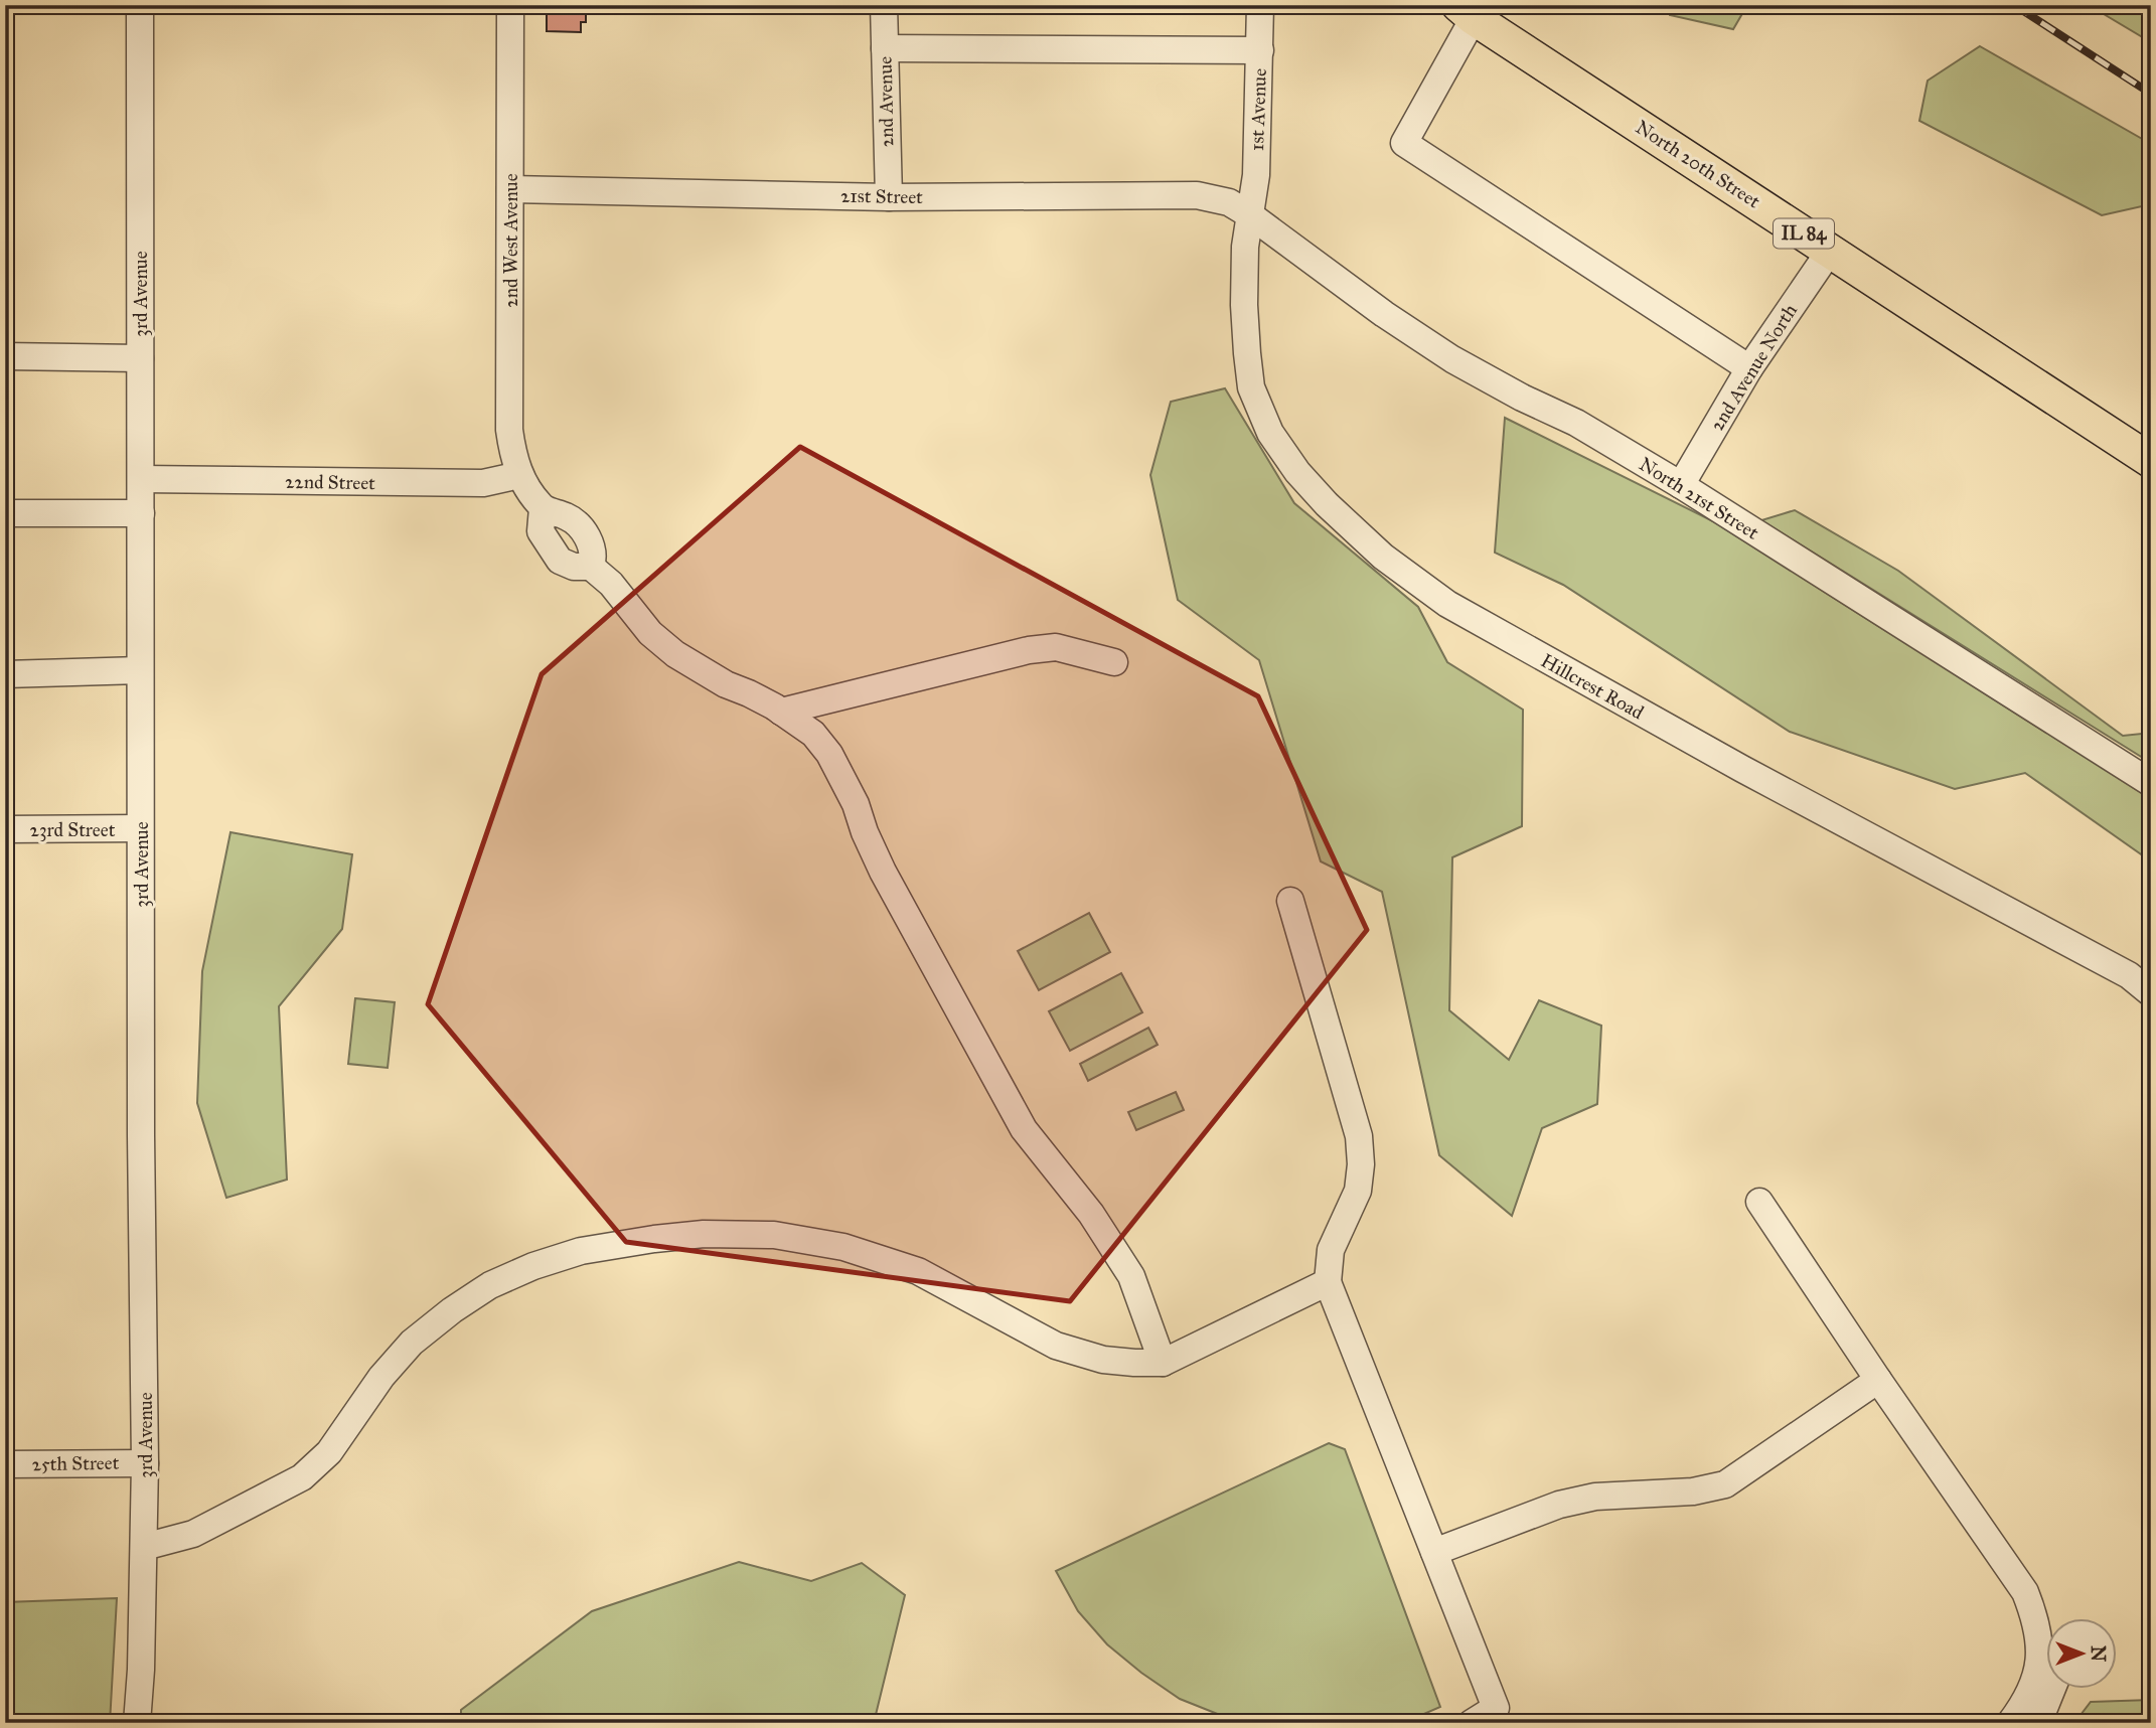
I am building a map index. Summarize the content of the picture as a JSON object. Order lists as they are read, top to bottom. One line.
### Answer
{"streets":{"main road":["North 20th Street","IL 84"],"street":["2nd Avenue","1st Avenue","21st Street","2nd West Avenue","3rd Avenue","2nd Avenue North","22nd Street","North 21st Street","Hillcrest Road","23rd Street","25th Street"]},"crossings":[["2nd Avenue","21st Street"],["1st Avenue","21st Street"],["1st Avenue","North 21st Street"],["1st Avenue","Hillcrest Road"],["North 20th Street","2nd Avenue North"],["21st Street","2nd West Avenue"],["21st Street","North 21st Street"],["21st Street","Hillcrest Road"],["2nd West Avenue","22nd Street"],["3rd Avenue","22nd Street"],["3rd Avenue","23rd Street"],["3rd Avenue","25th Street"],["2nd Avenue North","North 21st Street"],["North 21st Street","Hillcrest Road"]],"north":"right"}
